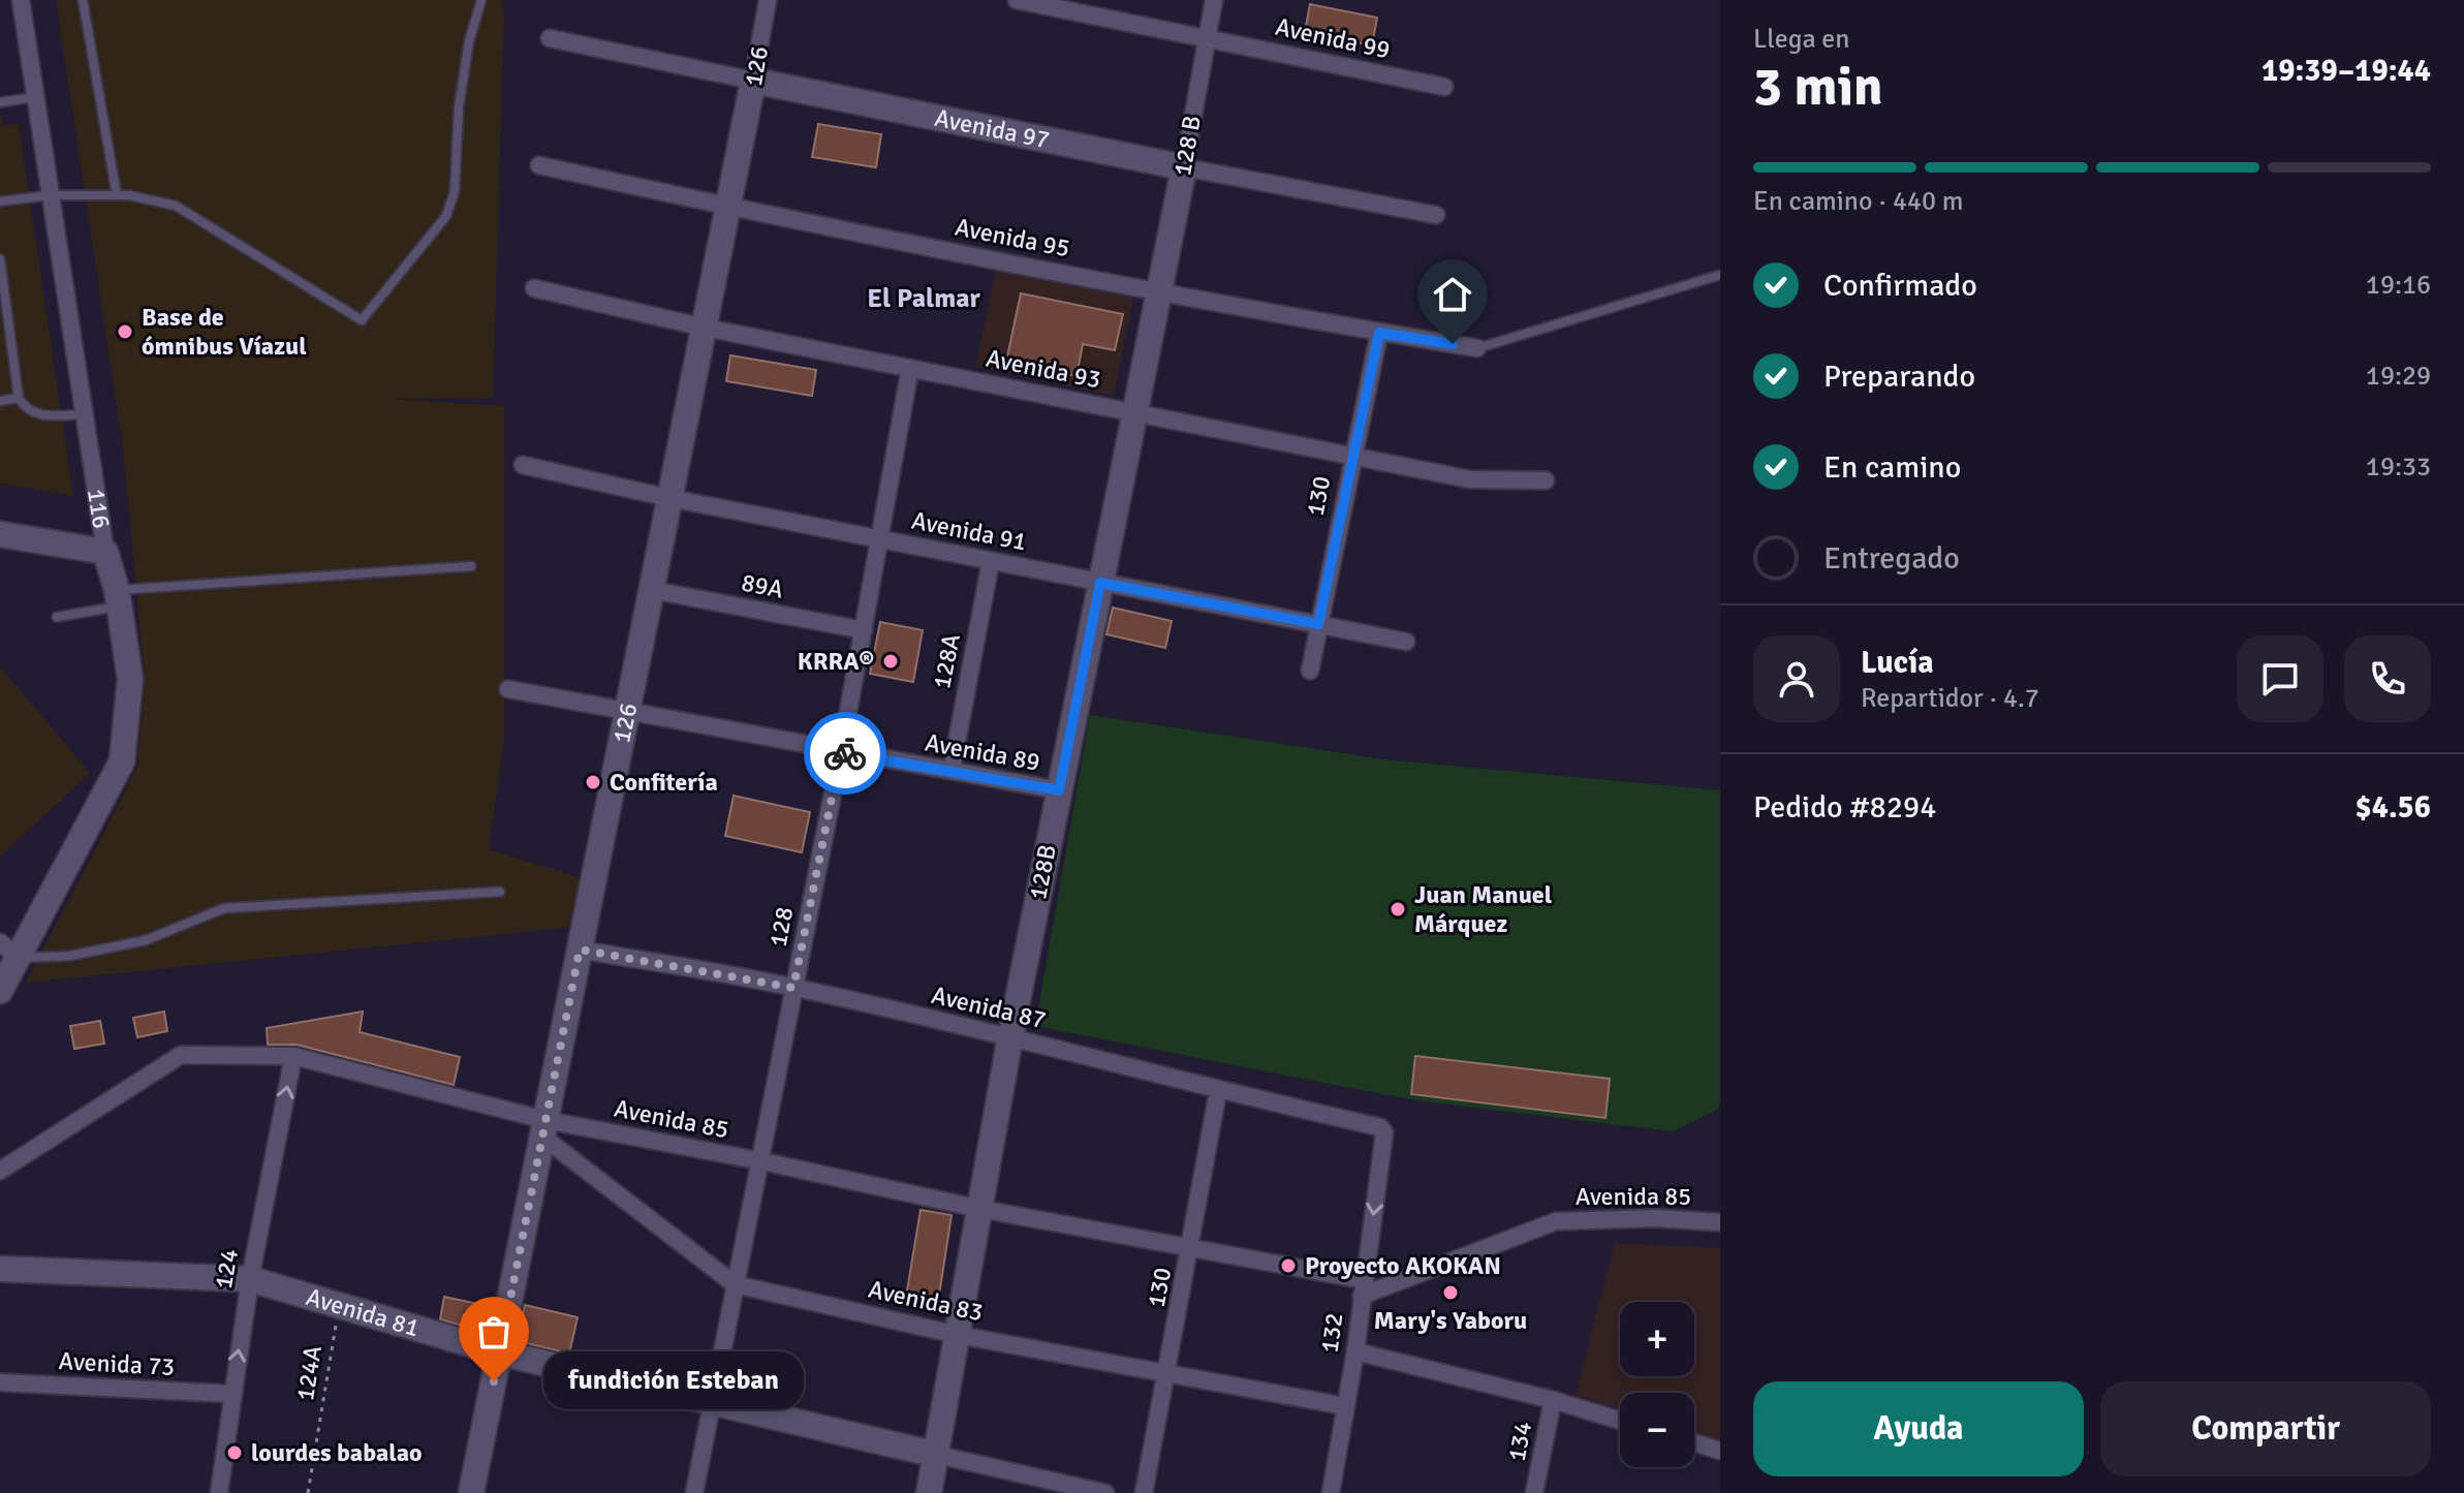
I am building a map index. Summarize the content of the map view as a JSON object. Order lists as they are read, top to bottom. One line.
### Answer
{"streets":{"street":["Avenida 99","126","Avenida 97","128 B","Avenida 95","Avenida 93","130","116","Avenida 91","89A","128A","Avenida 89","128B","128","Avenida 87","Avenida 85","124","Avenida 83","Avenida 81","132","Avenida 73","134"],"path":["124A"]},"crossings":[["Avenida 99","128 B"],["126","Avenida 97"],["126","Avenida 95"],["126","Avenida 93"],["126","Avenida 91"],["126","89A"],["126","Avenida 89"],["126","Avenida 87"],["126","Avenida 85"],["126","Avenida 83"],["126","Avenida 81"],["Avenida 97","128 B"],["128 B","Avenida 95"],["128 B","128B"],["Avenida 95","130"],["Avenida 95","128B"],["Avenida 93","130"],["Avenida 93","128B"],["Avenida 93","128"],["130","Avenida 91"],["130","Avenida 87"],["130","Avenida 85"],["130","Avenida 83"],["Avenida 91","128A"],["Avenida 91","128B"],["Avenida 91","128"],["89A","128"],["128A","Avenida 89"],["Avenida 89","128B"],["Avenida 89","128"],["128B","Avenida 87"],["128B","Avenida 85"],["128B","Avenida 83"],["128B","Avenida 81"],["128","Avenida 87"],["128","Avenida 85"],["128","Avenida 83"],["128","Avenida 81"],["Avenida 87","132"],["Avenida 85","124"],["Avenida 85","Avenida 83"],["Avenida 85","132"],["124","Avenida 81"],["124","Avenida 73"],["Avenida 83","132"],["Avenida 81","124A"]],"one_way":["124","132"],"districts":["El Palmar"],"places":["Base de ómnibus Víazul","KRRA®","Confitería","Juan Manuel Márquez","Proyecto AKOKAN","Mary's Yaboru","fundición Esteban","lourdes babalao"],"page":{"heading":["3 min","Llega en","19:39–19:44"],"panel":["Lucía","Repartidor · 4.7","Pedido #8294","$4.56"],"bar":"En camino · 440 m","list":[["Confirmado","19:16"],["Preparando","19:29"],["En camino","19:33"],"Entregado"],"map_buttons":["+","−"],"bubble":"fundición Esteban","buttons":["Ayuda","Compartir"]}}
